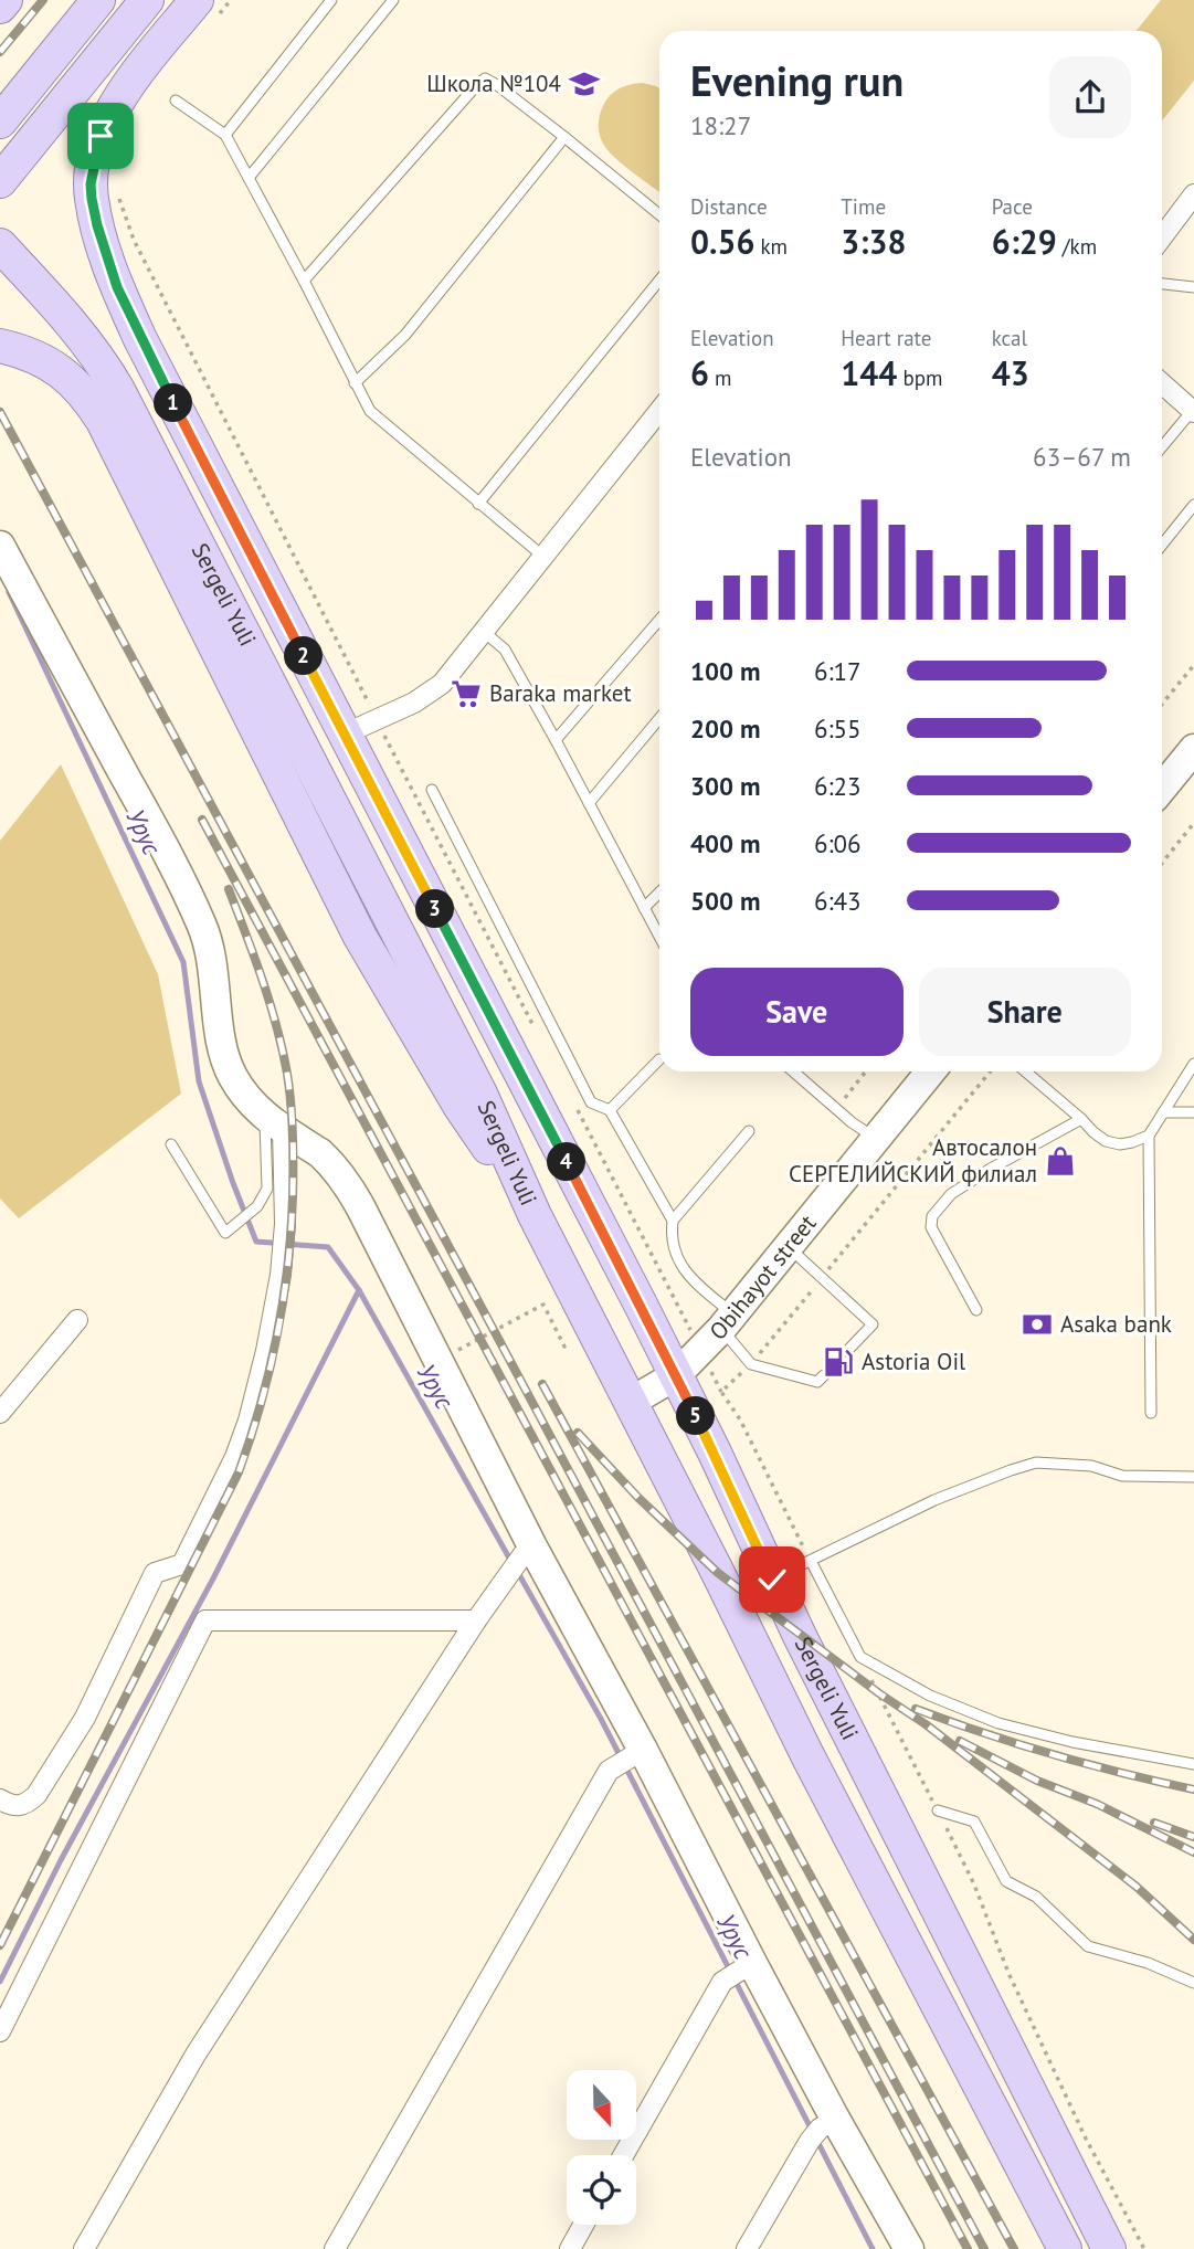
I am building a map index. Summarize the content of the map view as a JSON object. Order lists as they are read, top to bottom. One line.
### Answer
{"streets":{"main road":["Sergeli Yuli"],"street":["Obihayot street"]},"crossings":[["Sergeli Yuli","Obihayot street"]],"water":["Урус"],"places":{"school or university":["Школа №104"],"supermarket":["Baraka market"],"shop":["Автосалон СЕРГЕЛИЙСКИЙ филиал"],"bank":["Asaka bank"],"fuel station":["Astoria Oil"]},"north":"bottom","page":{"heading":["Evening run","18:27"],"stats":[["Distance","0.56 km"],["Time","3:38"],["Pace","6:29 /km"],["Elevation","6 m"],["Heart rate","144 bpm"],["kcal","43"]],"pins":["1","2","3","4","5"],"chart":["Elevation","63–67 m"],"list":[{"name":"100 m","note":"6:17"},{"name":"200 m","note":"6:55"},{"name":"300 m","note":"6:23"},{"name":"400 m","note":"6:06"},{"name":"500 m","note":"6:43"}],"buttons":["Save","Share"]}}
